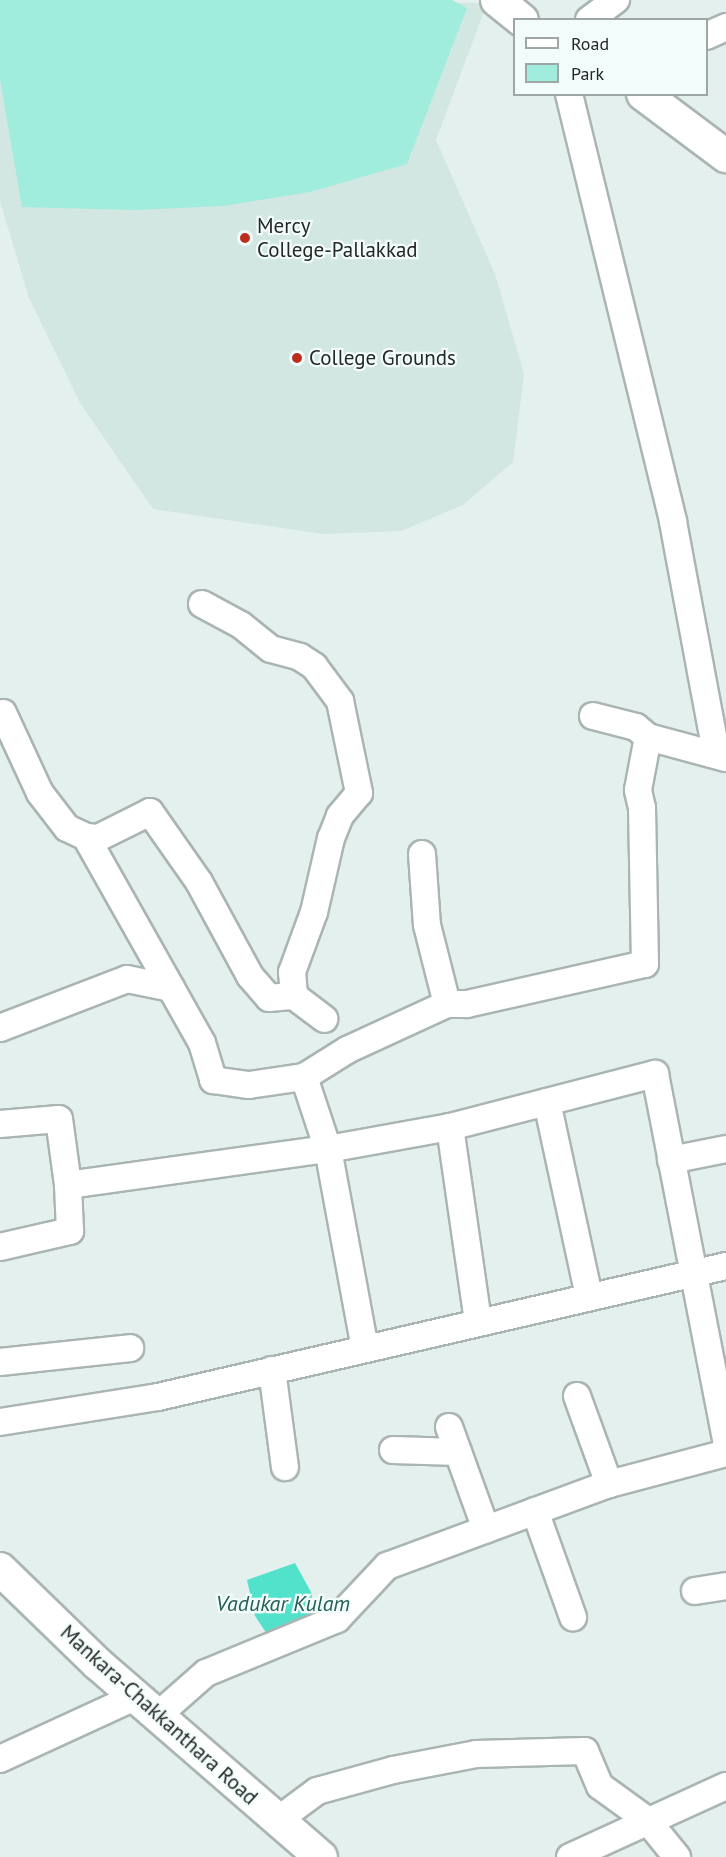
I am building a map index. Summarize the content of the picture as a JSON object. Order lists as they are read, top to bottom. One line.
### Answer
{"streets":{"main road":["Mankara-Chakkanthara Road"]},"water":["Vadukar Kulam"],"places":["Mercy College-Pallakkad","College Grounds"],"legend":["Road","Park"]}
